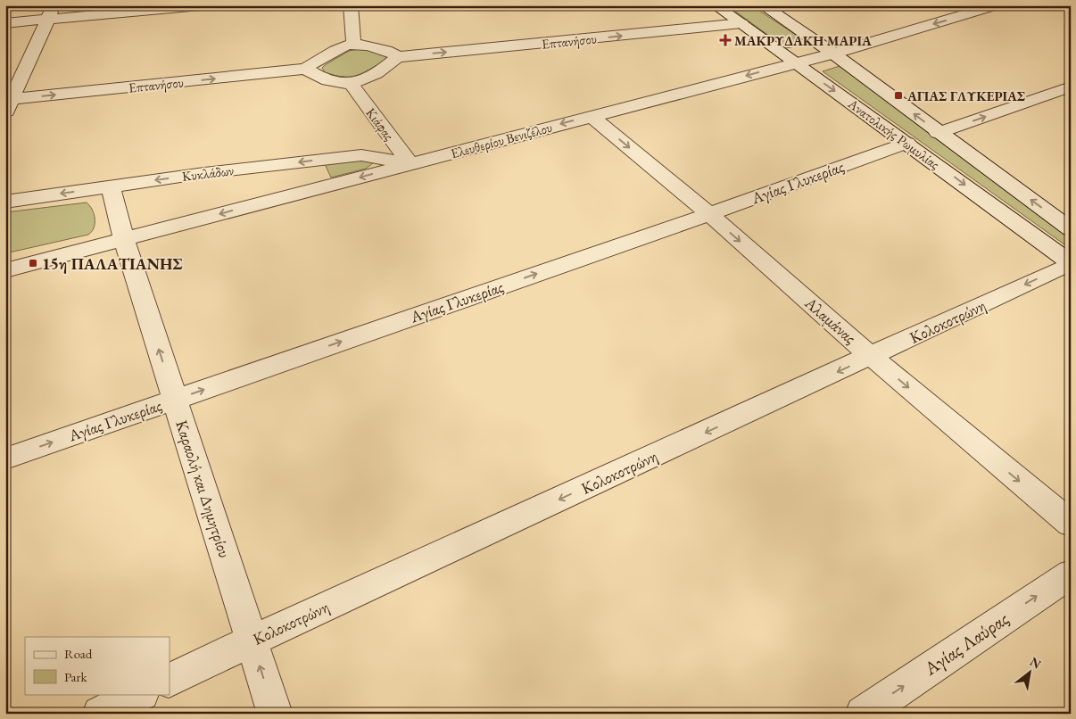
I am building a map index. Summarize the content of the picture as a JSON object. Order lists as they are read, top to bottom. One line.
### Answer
{"streets":{"street":["Επτανήσου","Κιάφας","Ανατολικής Ρωμυλίας","Ελευθερίου Βενιζέλου","Κυκλάδων","Αγίας Γλυκερίας","Αλαμάνας","Κολοκοτρώνη","Καραολή και Δημητρίου","Αγίας Λαύρας"]},"crossings":[["Επτανήσου","Ανατολικής Ρωμυλίας"],["Κιάφας","Ελευθερίου Βενιζέλου"],["Κιάφας","Κυκλάδων"],["Ανατολικής Ρωμυλίας","Ελευθερίου Βενιζέλου"],["Ανατολικής Ρωμυλίας","Αγίας Γλυκερίας"],["Ανατολικής Ρωμυλίας","Κολοκοτρώνη"],["Ελευθερίου Βενιζέλου","Κυκλάδων"],["Ελευθερίου Βενιζέλου","Αλαμάνας"],["Ελευθερίου Βενιζέλου","Καραολή και Δημητρίου"],["Κυκλάδων","Καραολή και Δημητρίου"],["Αγίας Γλυκερίας","Αλαμάνας"],["Αγίας Γλυκερίας","Καραολή και Δημητρίου"],["Αλαμάνας","Κολοκοτρώνη"],["Κολοκοτρώνη","Καραολή και Δημητρίου"]],"one_way":["Αγίας Γλυκερίας","Αλαμάνας","Κολοκοτρώνη","Καραολή και Δημητρίου","Αγίας Λαύρας"],"places":{"health":["ΜΑΚΡΥΔΑΚΗ ΜΑΡΙΑ"],"transit":["ΑΓΙΑΣ ΓΛΥΚΕΡΙΑΣ","15η ΠΑΛΑΤΙΑΝΗΣ"]},"legend":["Road","Park"],"north":"top right"}
